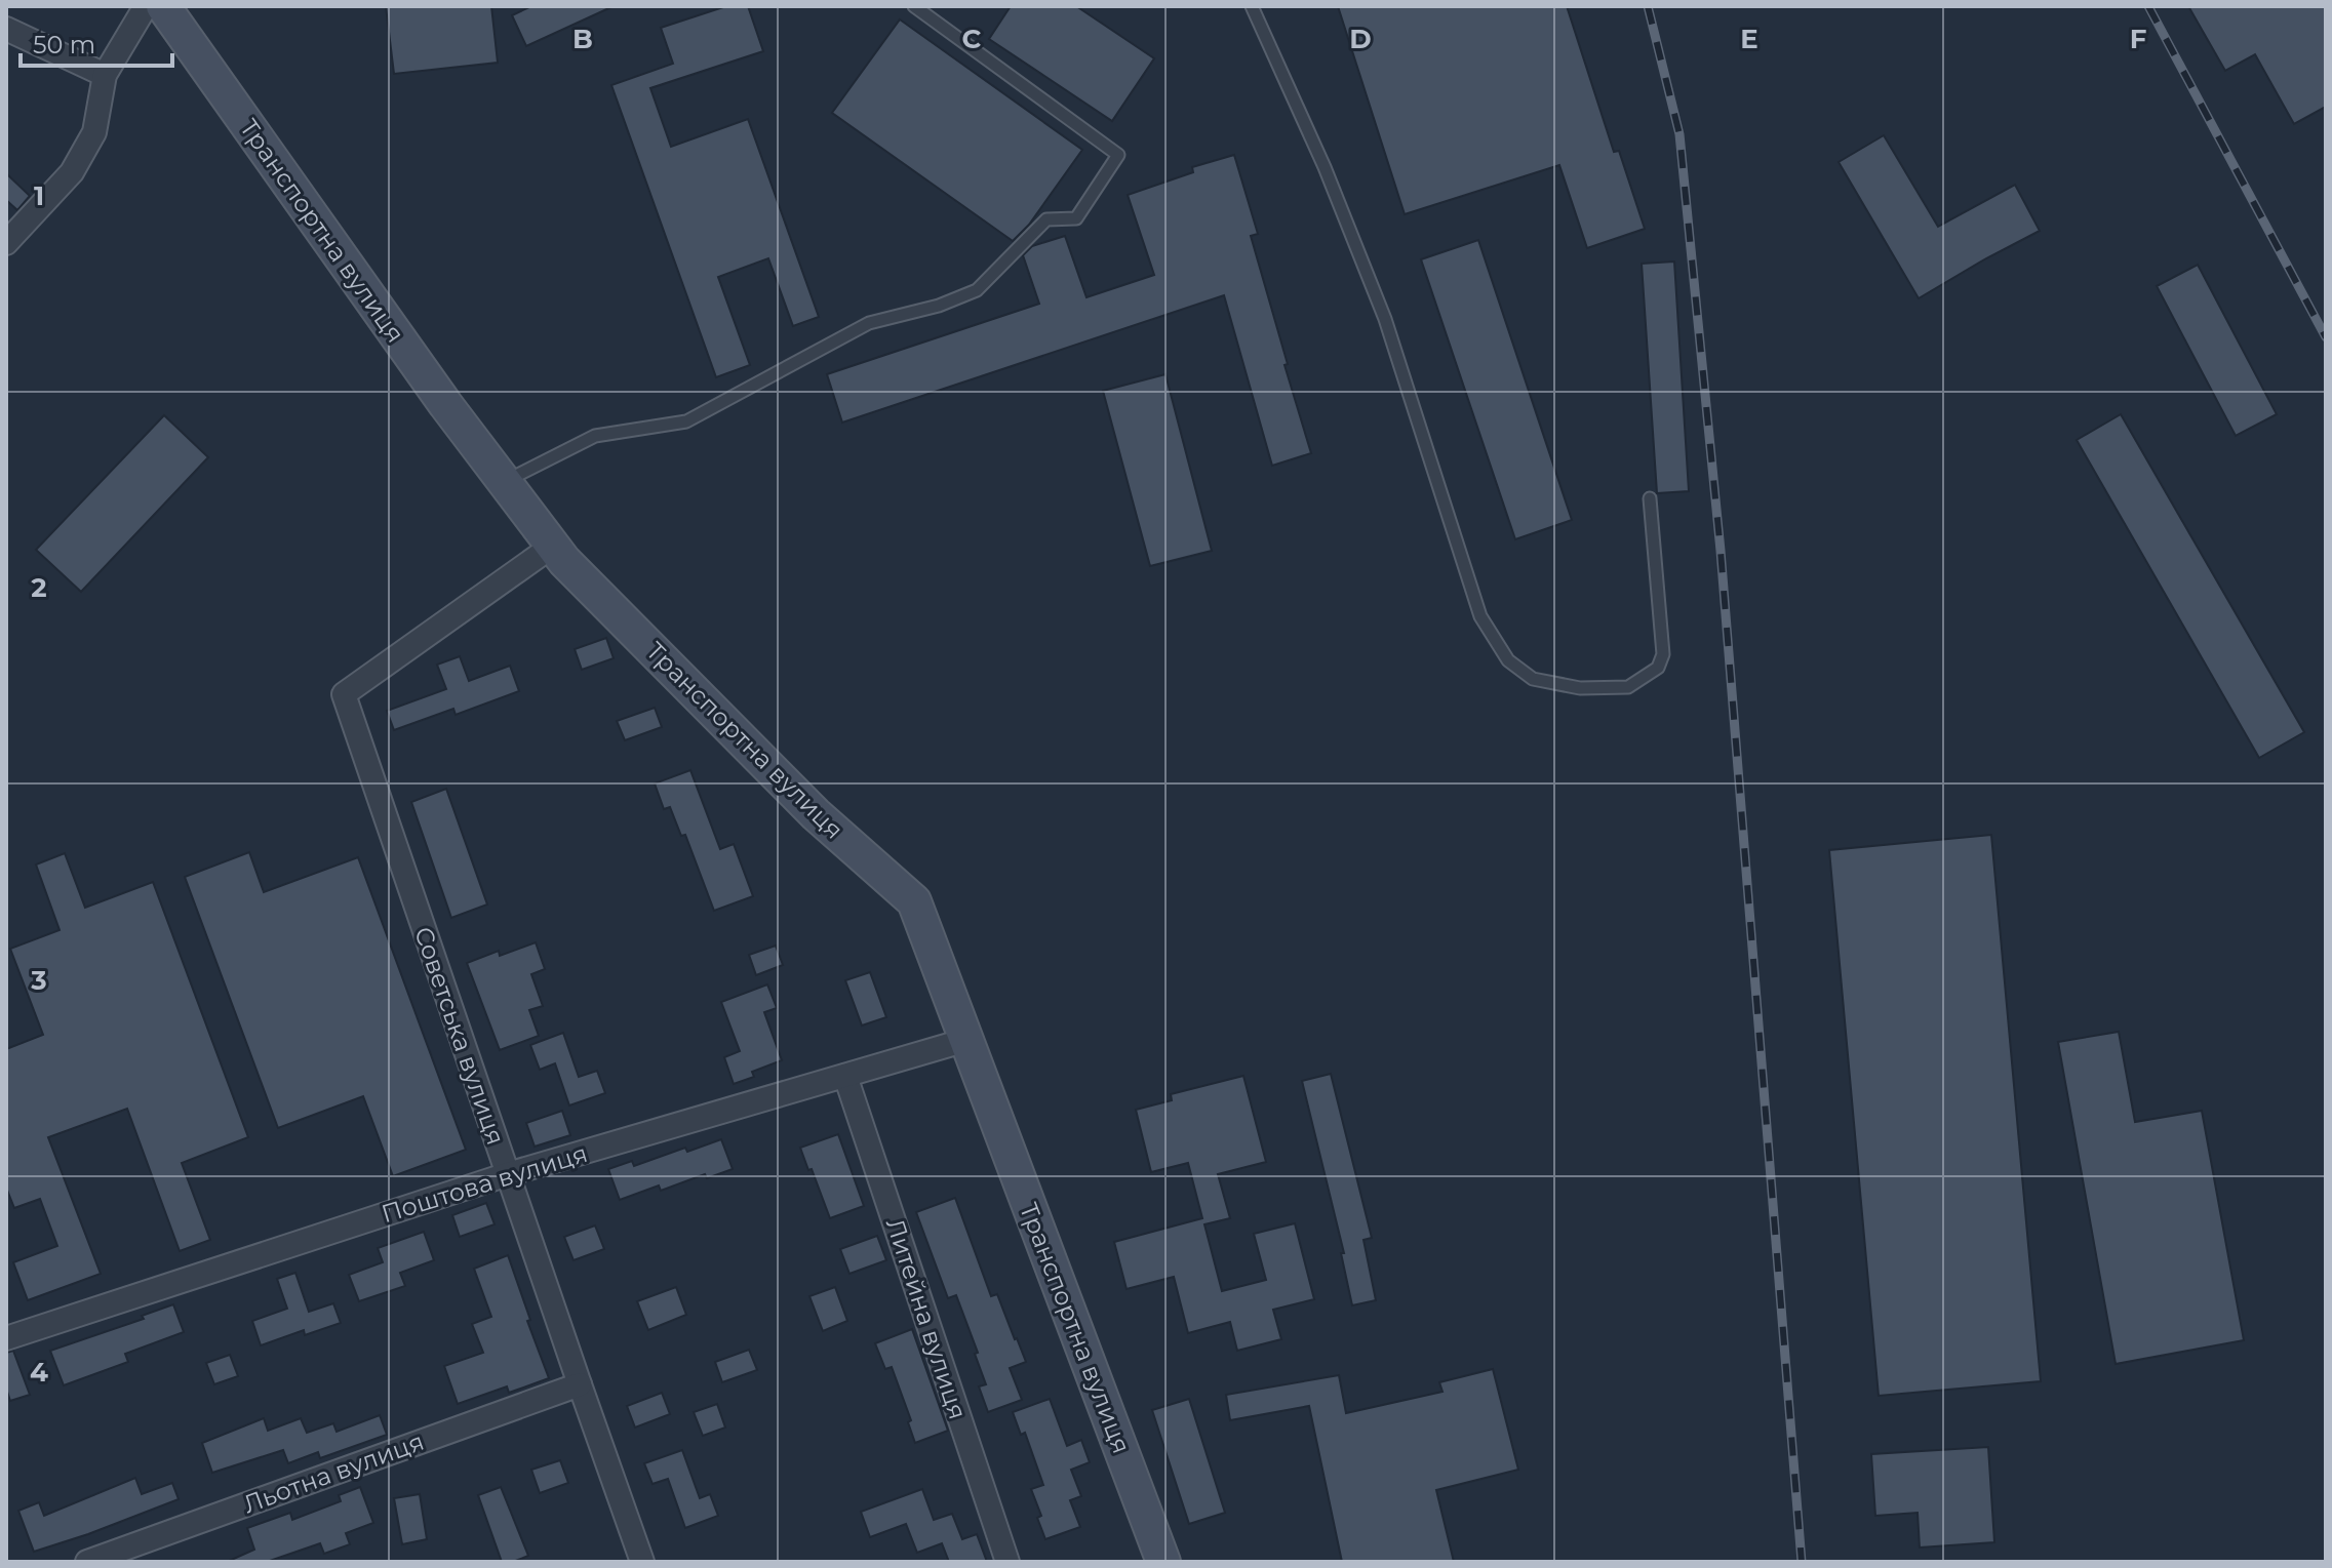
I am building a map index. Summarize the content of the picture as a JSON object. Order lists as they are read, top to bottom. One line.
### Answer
{"streets":{"street":["Транспортна вулиця","Советська вулиця","Поштова вулиця","Литейна вулиця","Льотна вулиця"]},"crossings":[["Транспортна вулиця","Советська вулиця"],["Транспортна вулиця","Поштова вулиця"],["Советська вулиця","Поштова вулиця"],["Советська вулиця","Льотна вулиця"],["Поштова вулиця","Литейна вулиця"]],"scale_bar":"50 m","grid":{"columns":["B","C","D","E","F"],"rows":["1","2","3","4"]}}
